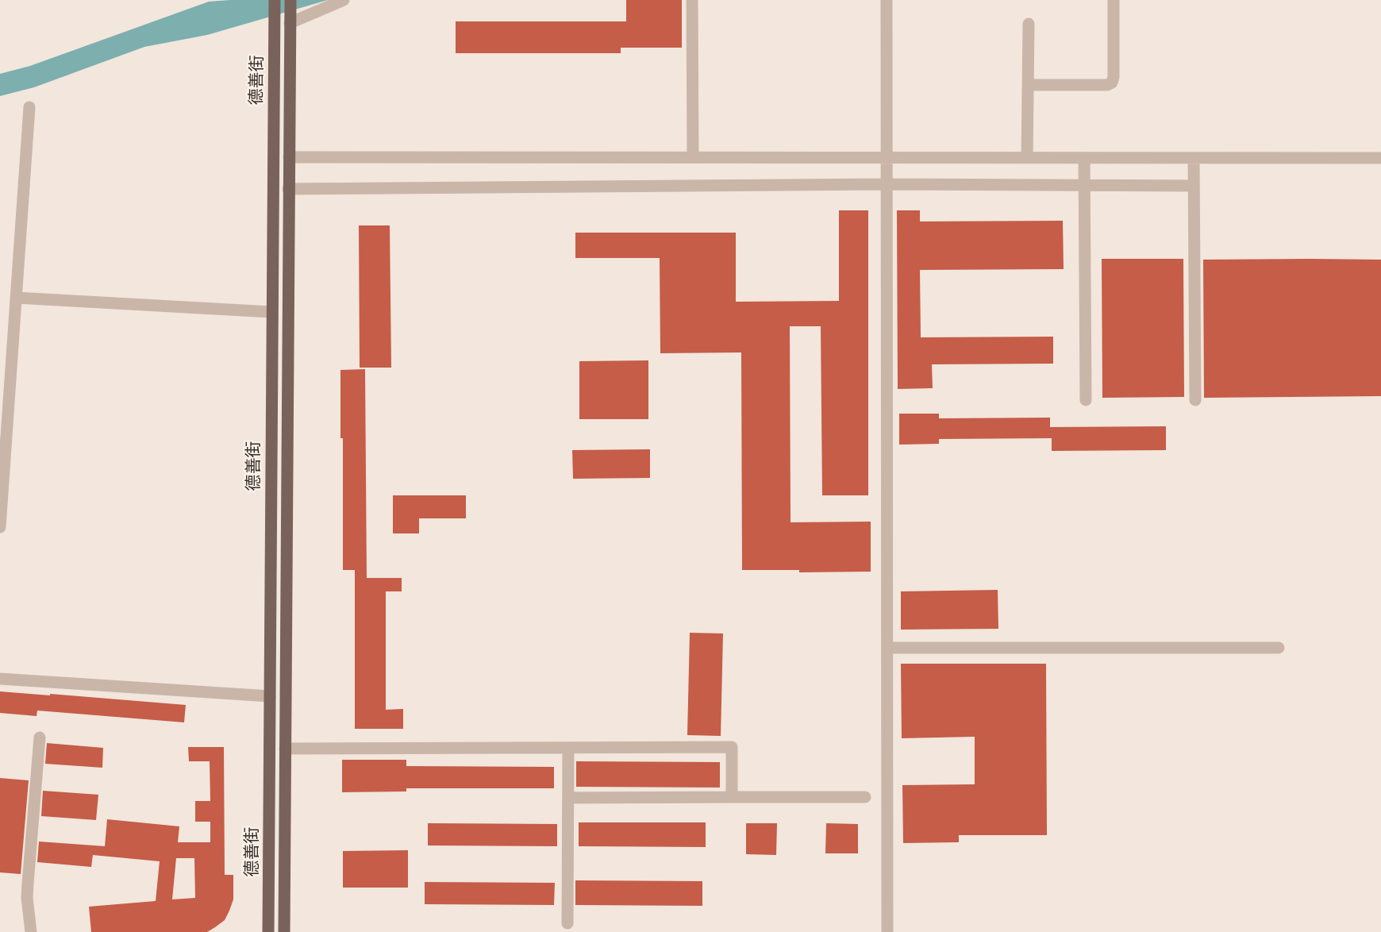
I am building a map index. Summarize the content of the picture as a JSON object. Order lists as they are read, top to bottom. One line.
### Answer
{"streets":{"main road":["德善街"]}}
